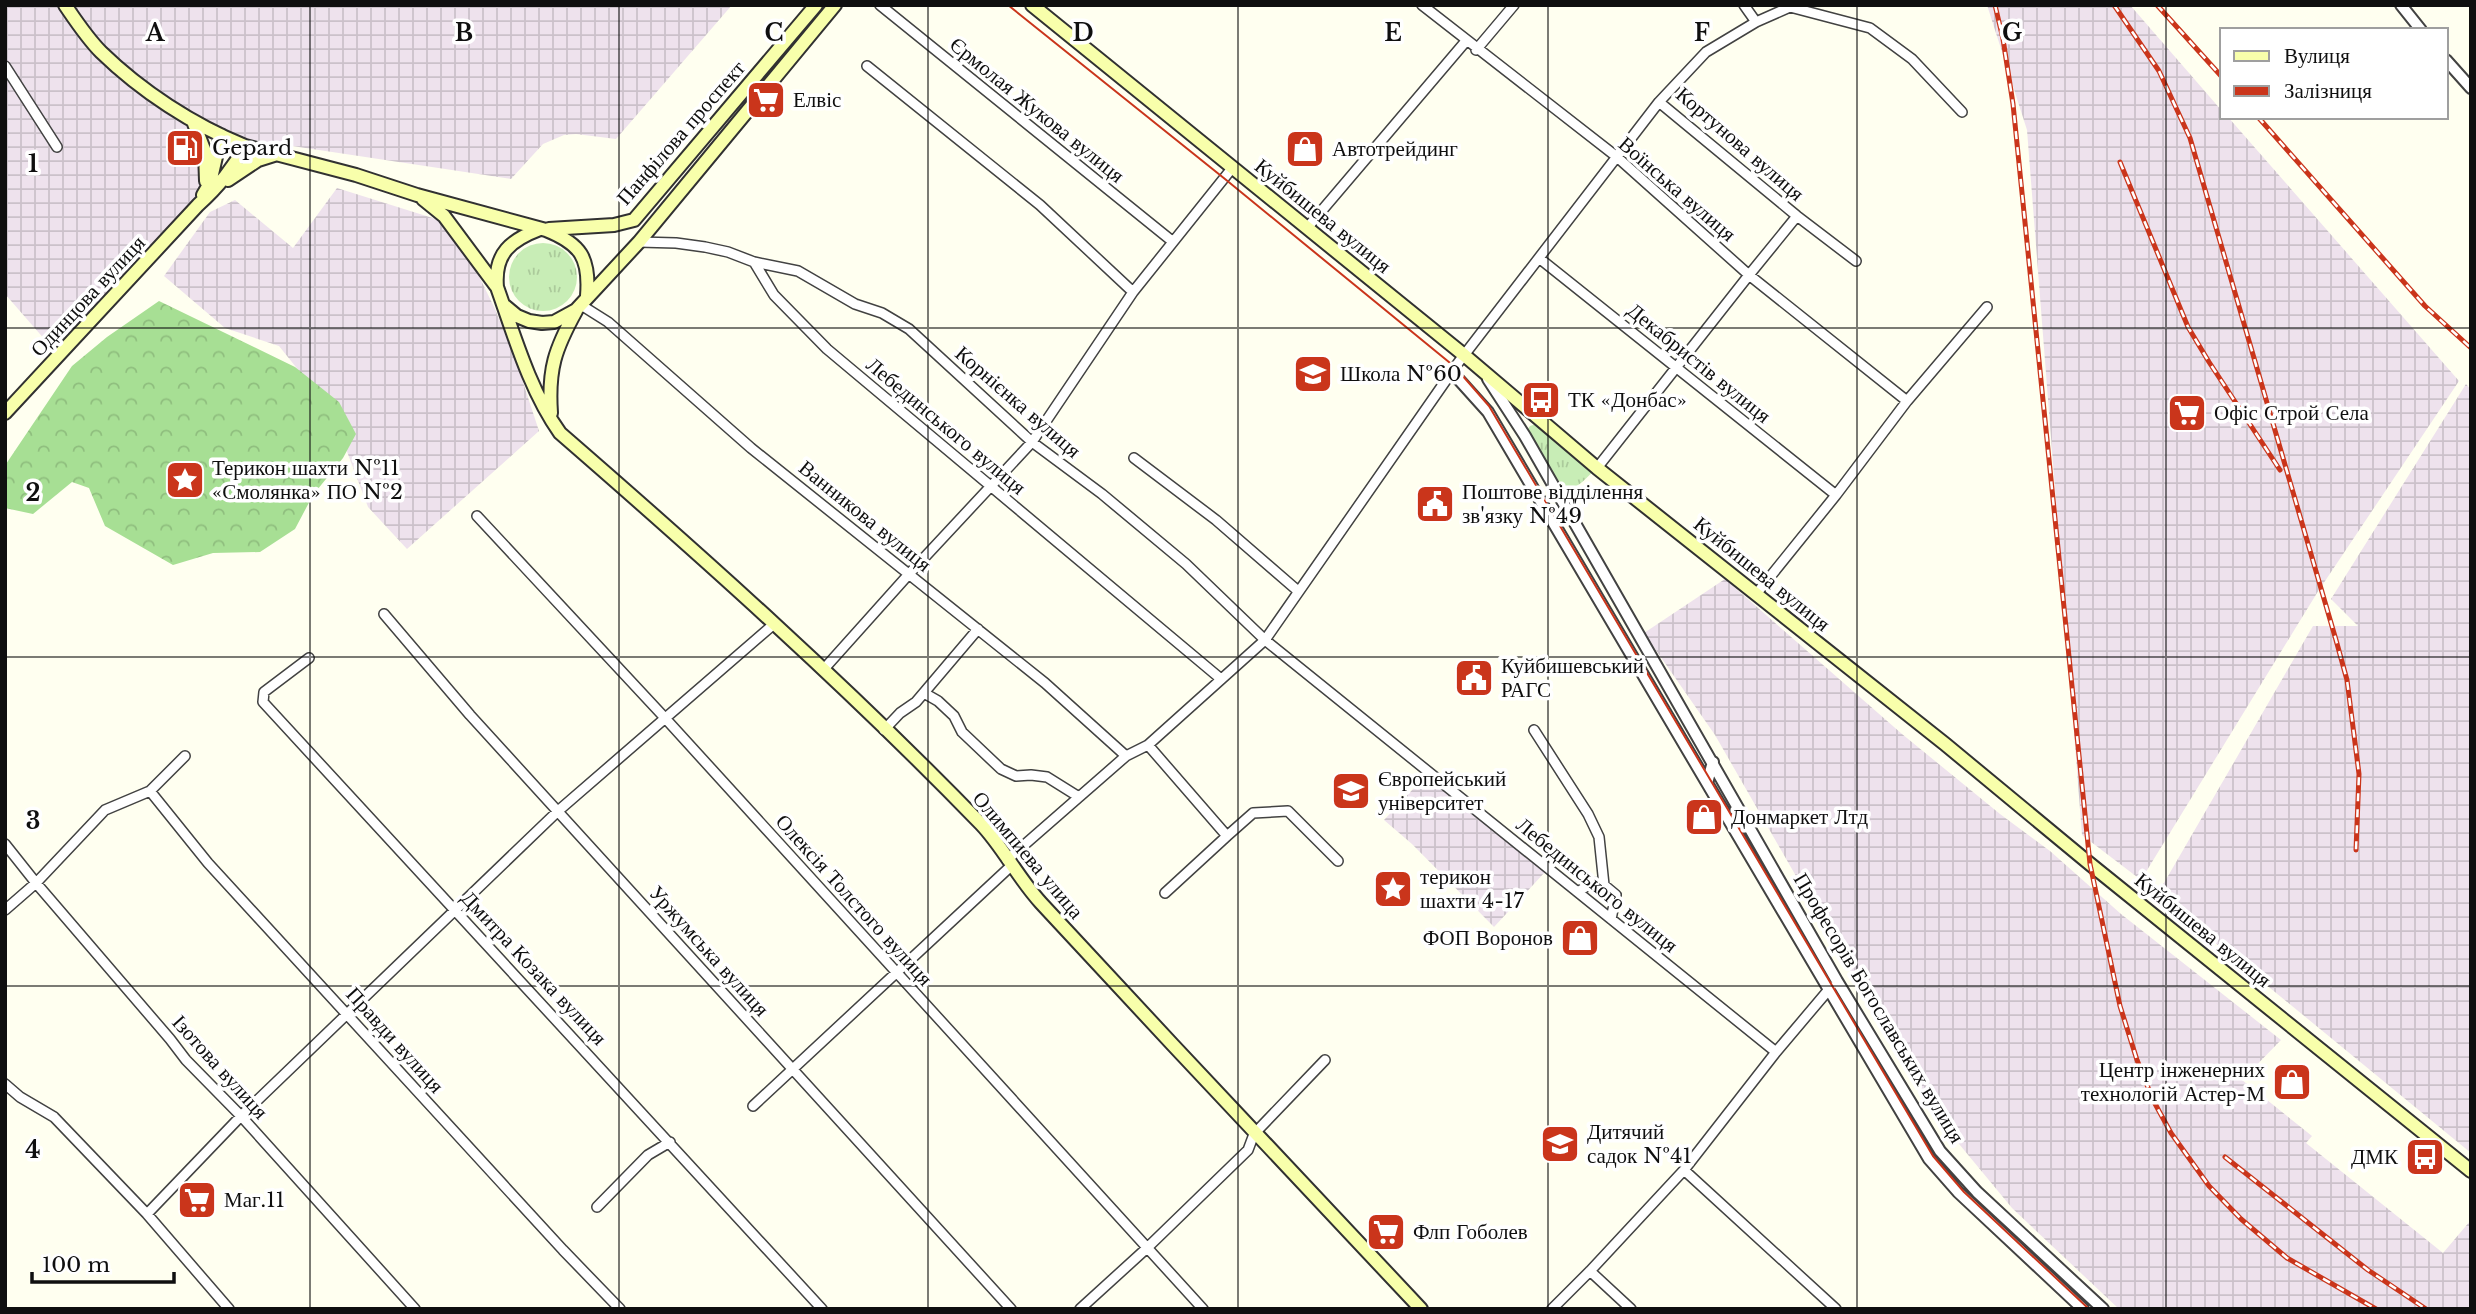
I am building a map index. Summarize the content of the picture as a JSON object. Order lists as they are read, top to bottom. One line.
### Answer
{"streets":{"main road":["Панфілова проспект","Куйбишева вулиця","Одинцова вулиця","Олимпиева улица"],"street":["Єрмолая Жукова вулиця","Кортунова вулиця","Воїнська вулиця","Декабристів вулиця","Корнієнка вулиця","Лебединського вулиця","Ванникова вулиця","Олексія Толстого вулиця","Уржумська вулиця","Дмитра Козака вулиця","Професорів Богославських вулиця","Правди вулиця","Ізотова вулиця"]},"crossings":[["Панфілова проспект","Ванникова вулиця"],["Панфілова проспект","Олимпиева улица"],["Куйбишева вулиця","Професорів Богославських вулиця"],["Корнієнка вулиця","Лебединського вулиця"],["Ванникова вулиця","Олимпиева улица"]],"places":{"supermarket":["Елвіс","Офіс Строй Села","Маг.11","Флп Гоболев"],"fuel station":["Gepard"],"shop":["Автотрейдинг","Донмаркет Лтд","ФОП Воронов","Центр інженерних технологій Астер-М"],"school or university":["Школа №60","Європейський університет","Дитячий садок №41"],"bus stop":["ТК «Донбас»","ДМК"],"place":["Терикон шахти №11 «Смолянка» ПО №2","терикон шахти 4-17"],"public building":["Поштове відділення зв'язку №49","Куйбишевський РАГС"]},"legend":["Вулиця","Залізниця"],"scale_bar":"100 m","grid":{"columns":["A","B","C","D","E","F","G"],"rows":["1","2","3","4"]}}
